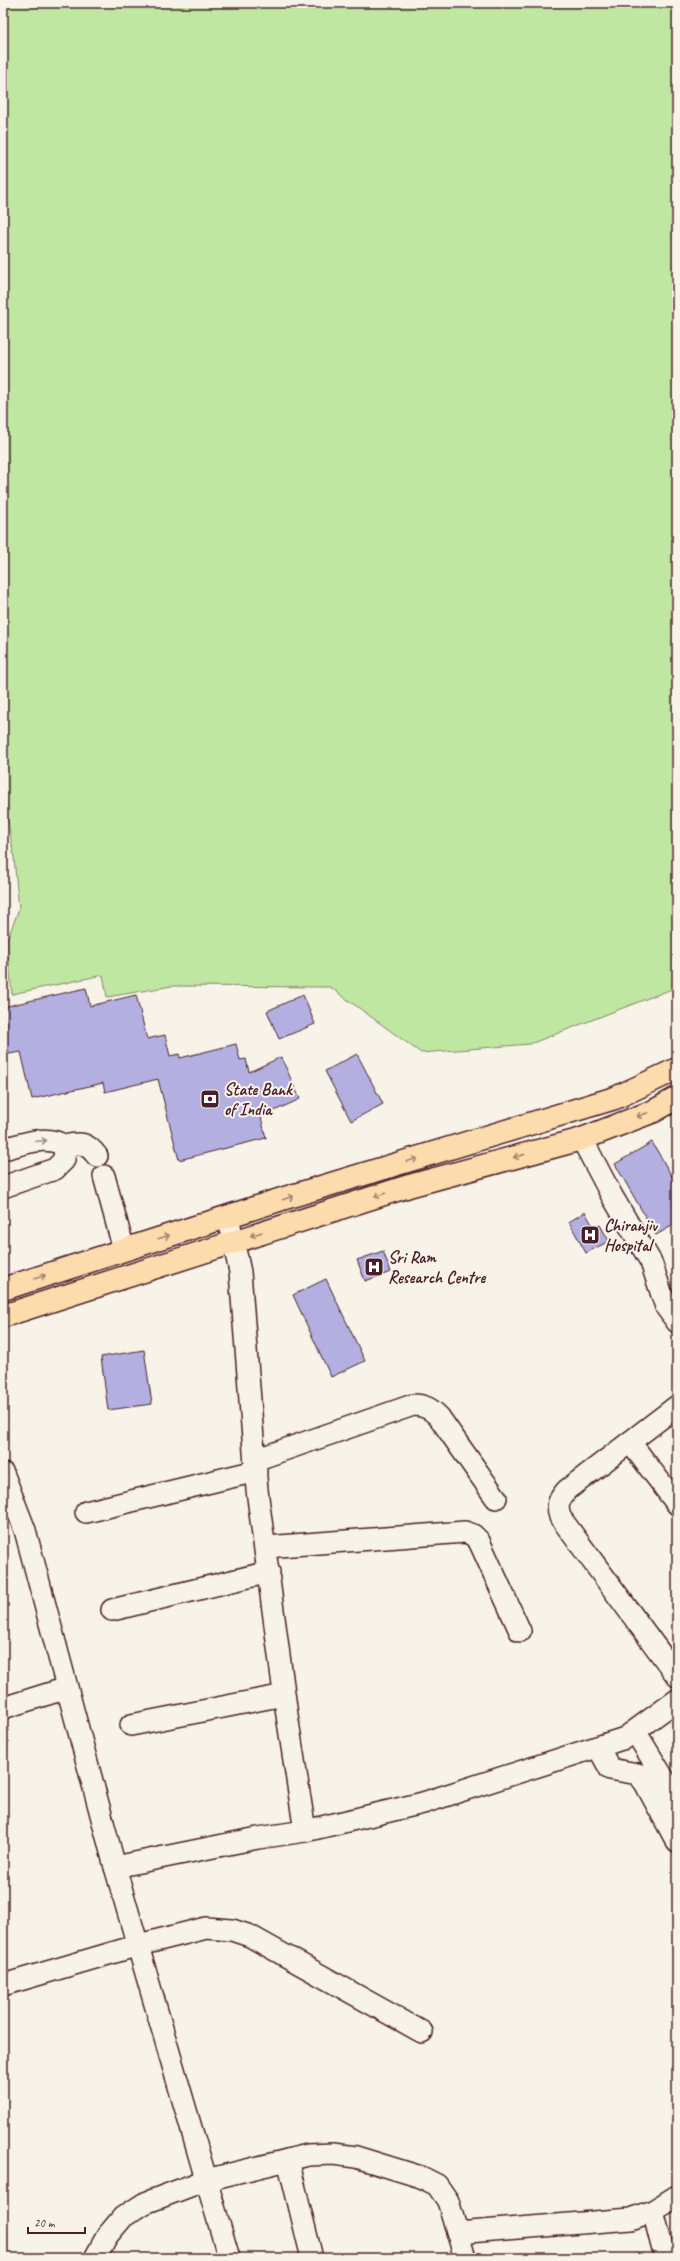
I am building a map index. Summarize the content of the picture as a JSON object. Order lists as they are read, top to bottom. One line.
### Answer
{"places":{"bank":["State Bank of India"],"hospital":["Chiranjiv Hospital","Sri Ram Research Centre"]},"scale_bar":"20 m"}
